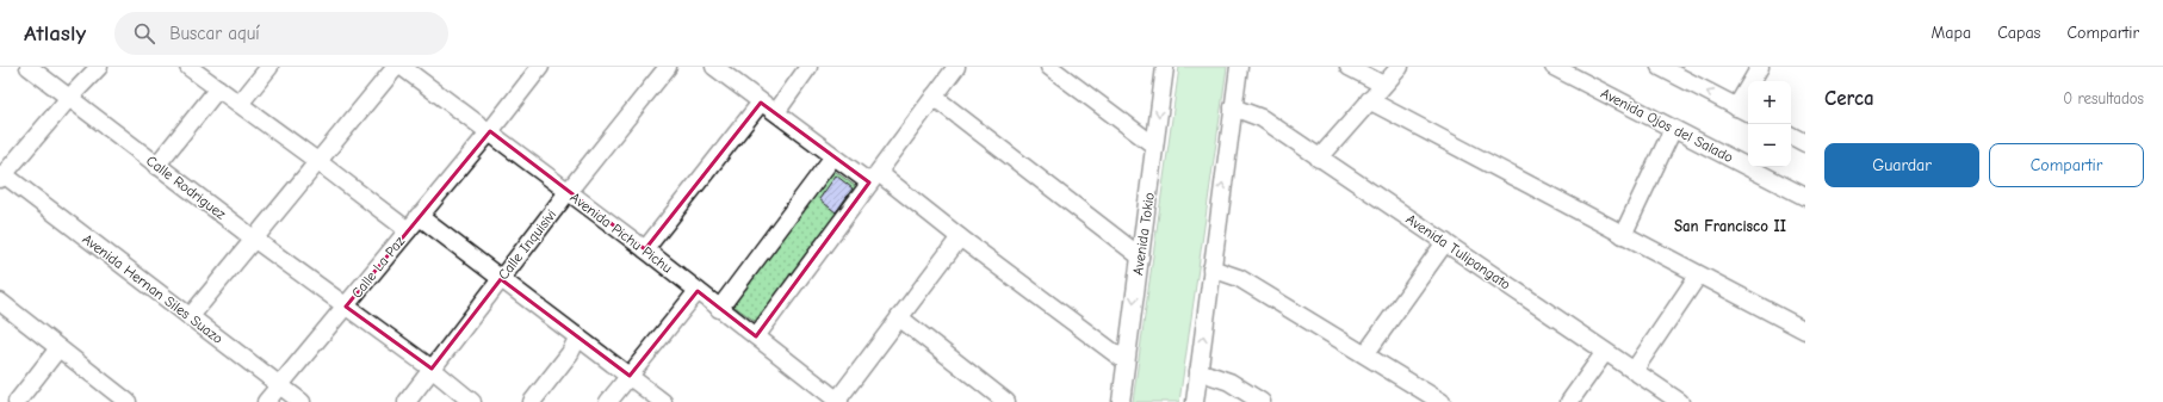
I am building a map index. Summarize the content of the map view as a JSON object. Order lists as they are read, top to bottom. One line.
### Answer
{"streets":{"street":["Avenida Ojos del Salado","Calle Rodriguez","Avenida Pichu Pichu","Avenida Tokio","Calle Inquisivi","Avenida Tulipangato","Calle La Paz","Avenida Hernan Siles Suazo"]},"crossings":[["Calle Rodriguez","Calle Inquisivi"],["Calle Rodriguez","Calle La Paz"],["Avenida Pichu Pichu","Calle Inquisivi"],["Avenida Pichu Pichu","Calle La Paz"],["Calle La Paz","Avenida Hernan Siles Suazo"]],"districts":["San Francisco II"],"page":{"header":"Atlasly","search":"Buscar aquí","nav":["Mapa","Capas","Compartir"],"heading":["Cerca","0 resultados"],"map_buttons":["+","−"],"buttons":["Guardar","Compartir"]}}
